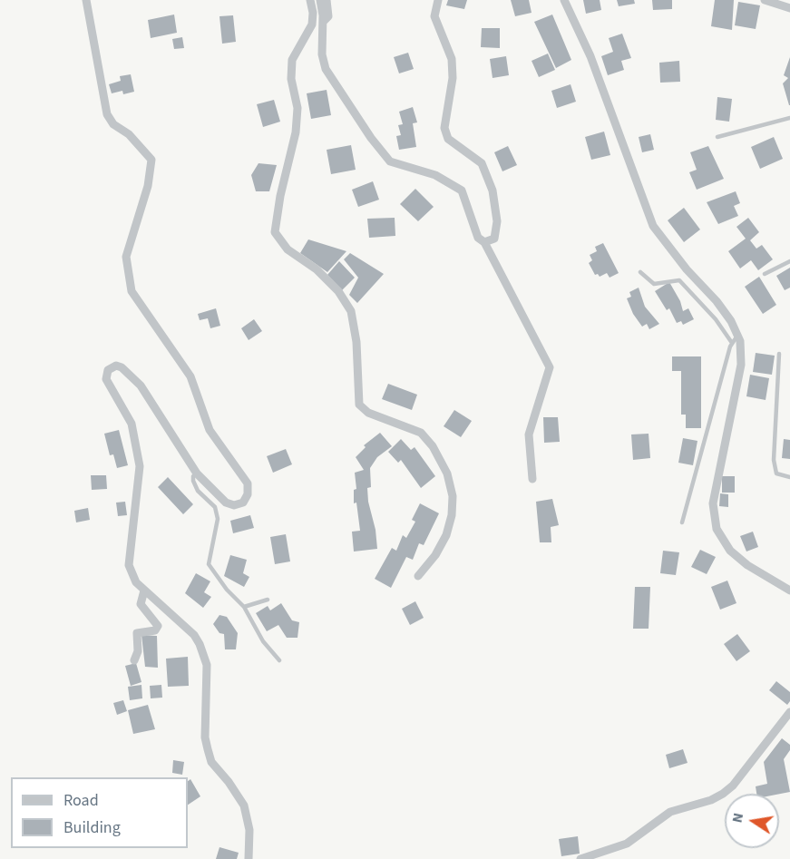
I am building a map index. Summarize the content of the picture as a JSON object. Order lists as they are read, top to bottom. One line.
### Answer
{"legend":["Road","Building"],"north":"left"}
